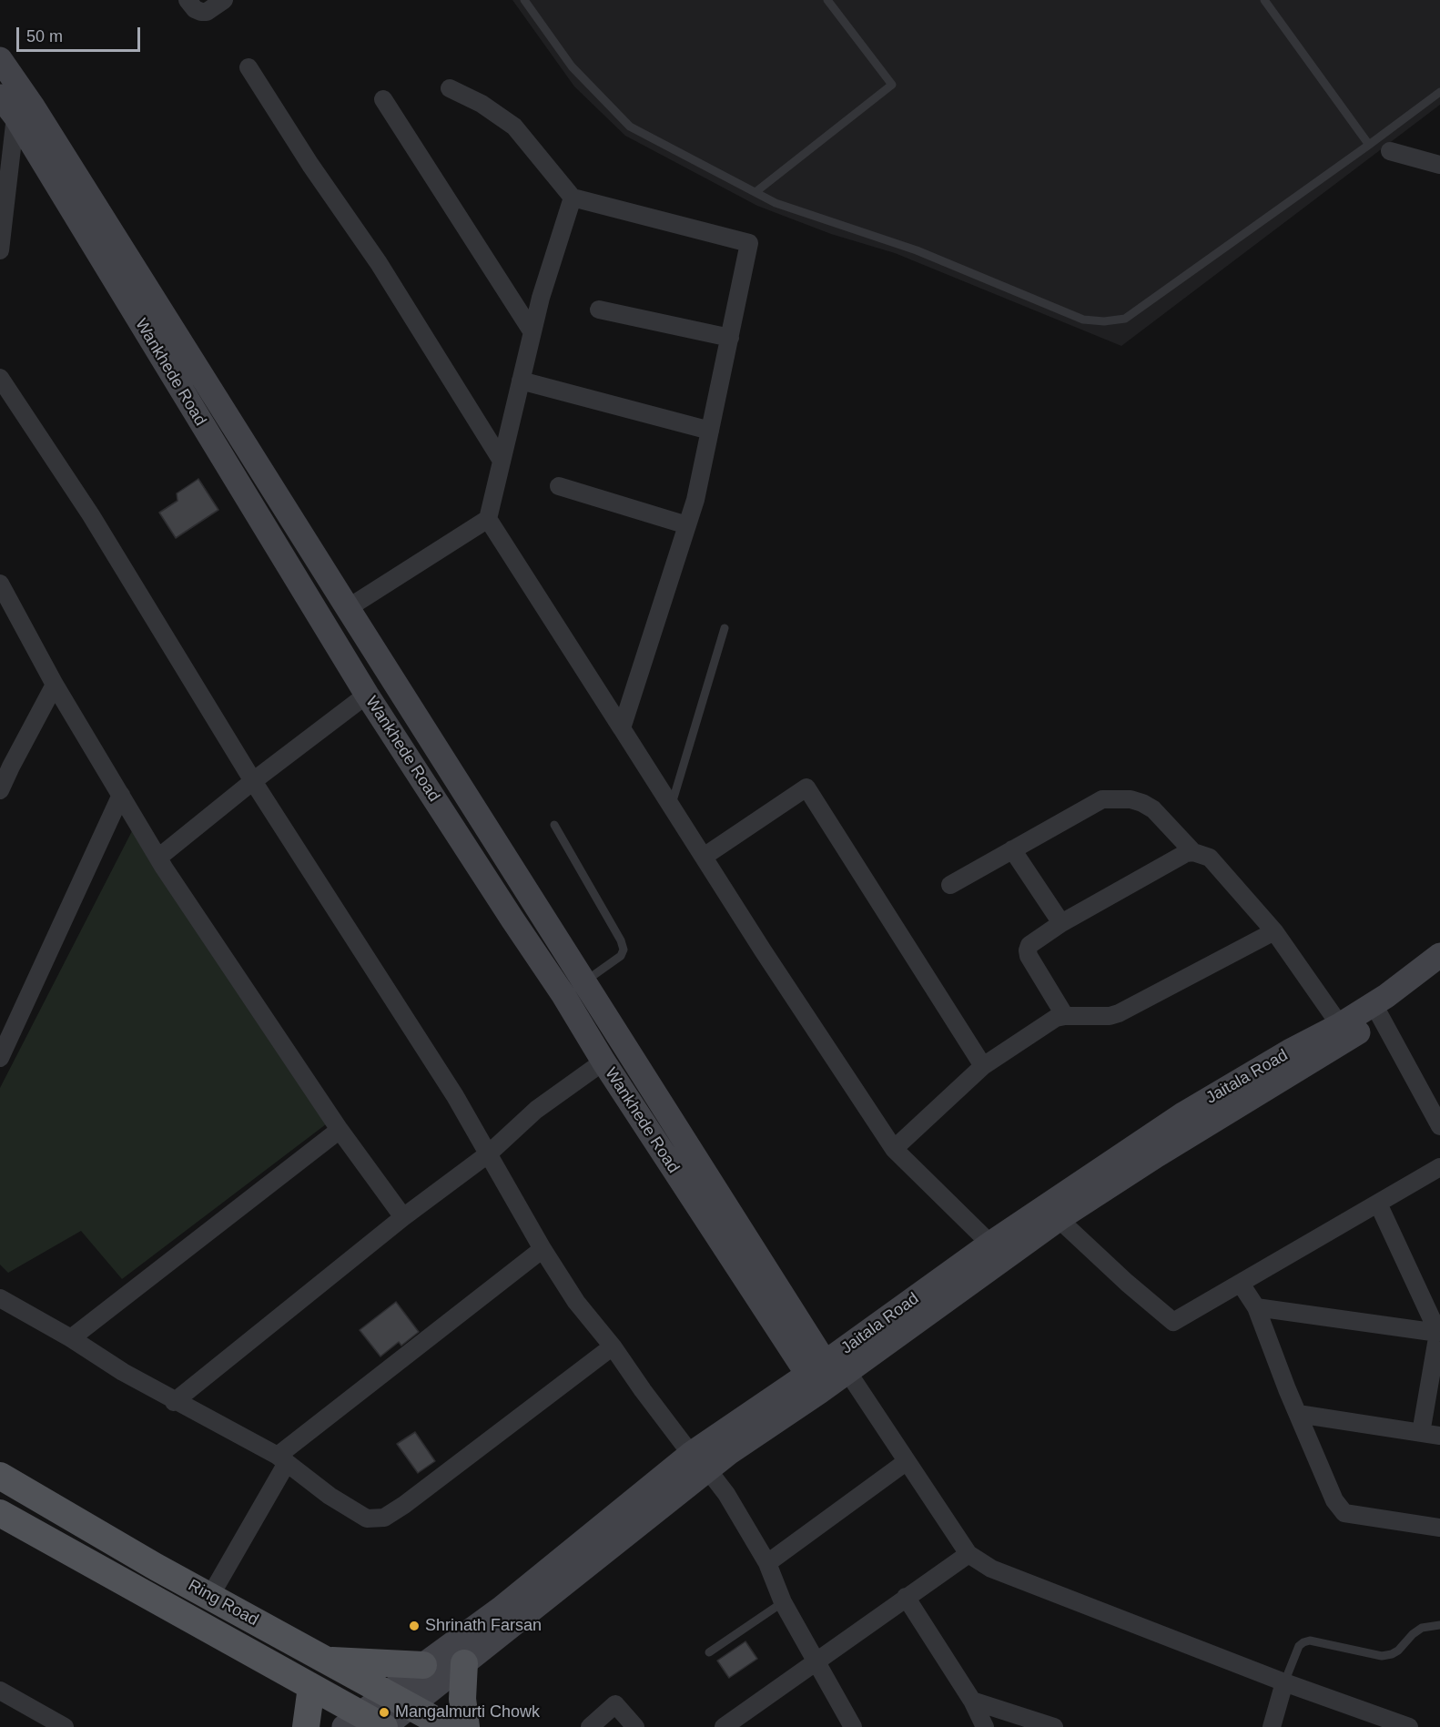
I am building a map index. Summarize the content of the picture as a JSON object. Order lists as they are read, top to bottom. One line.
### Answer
{"streets":{"main road":["Wankhede Road","Jaitala Road","Ring Road"]},"crossings":[["Wankhede Road","Jaitala Road"],["Jaitala Road","Ring Road"]],"places":["Shrinath Farsan","Mangalmurti Chowk"],"scale_bar":"50 m"}
